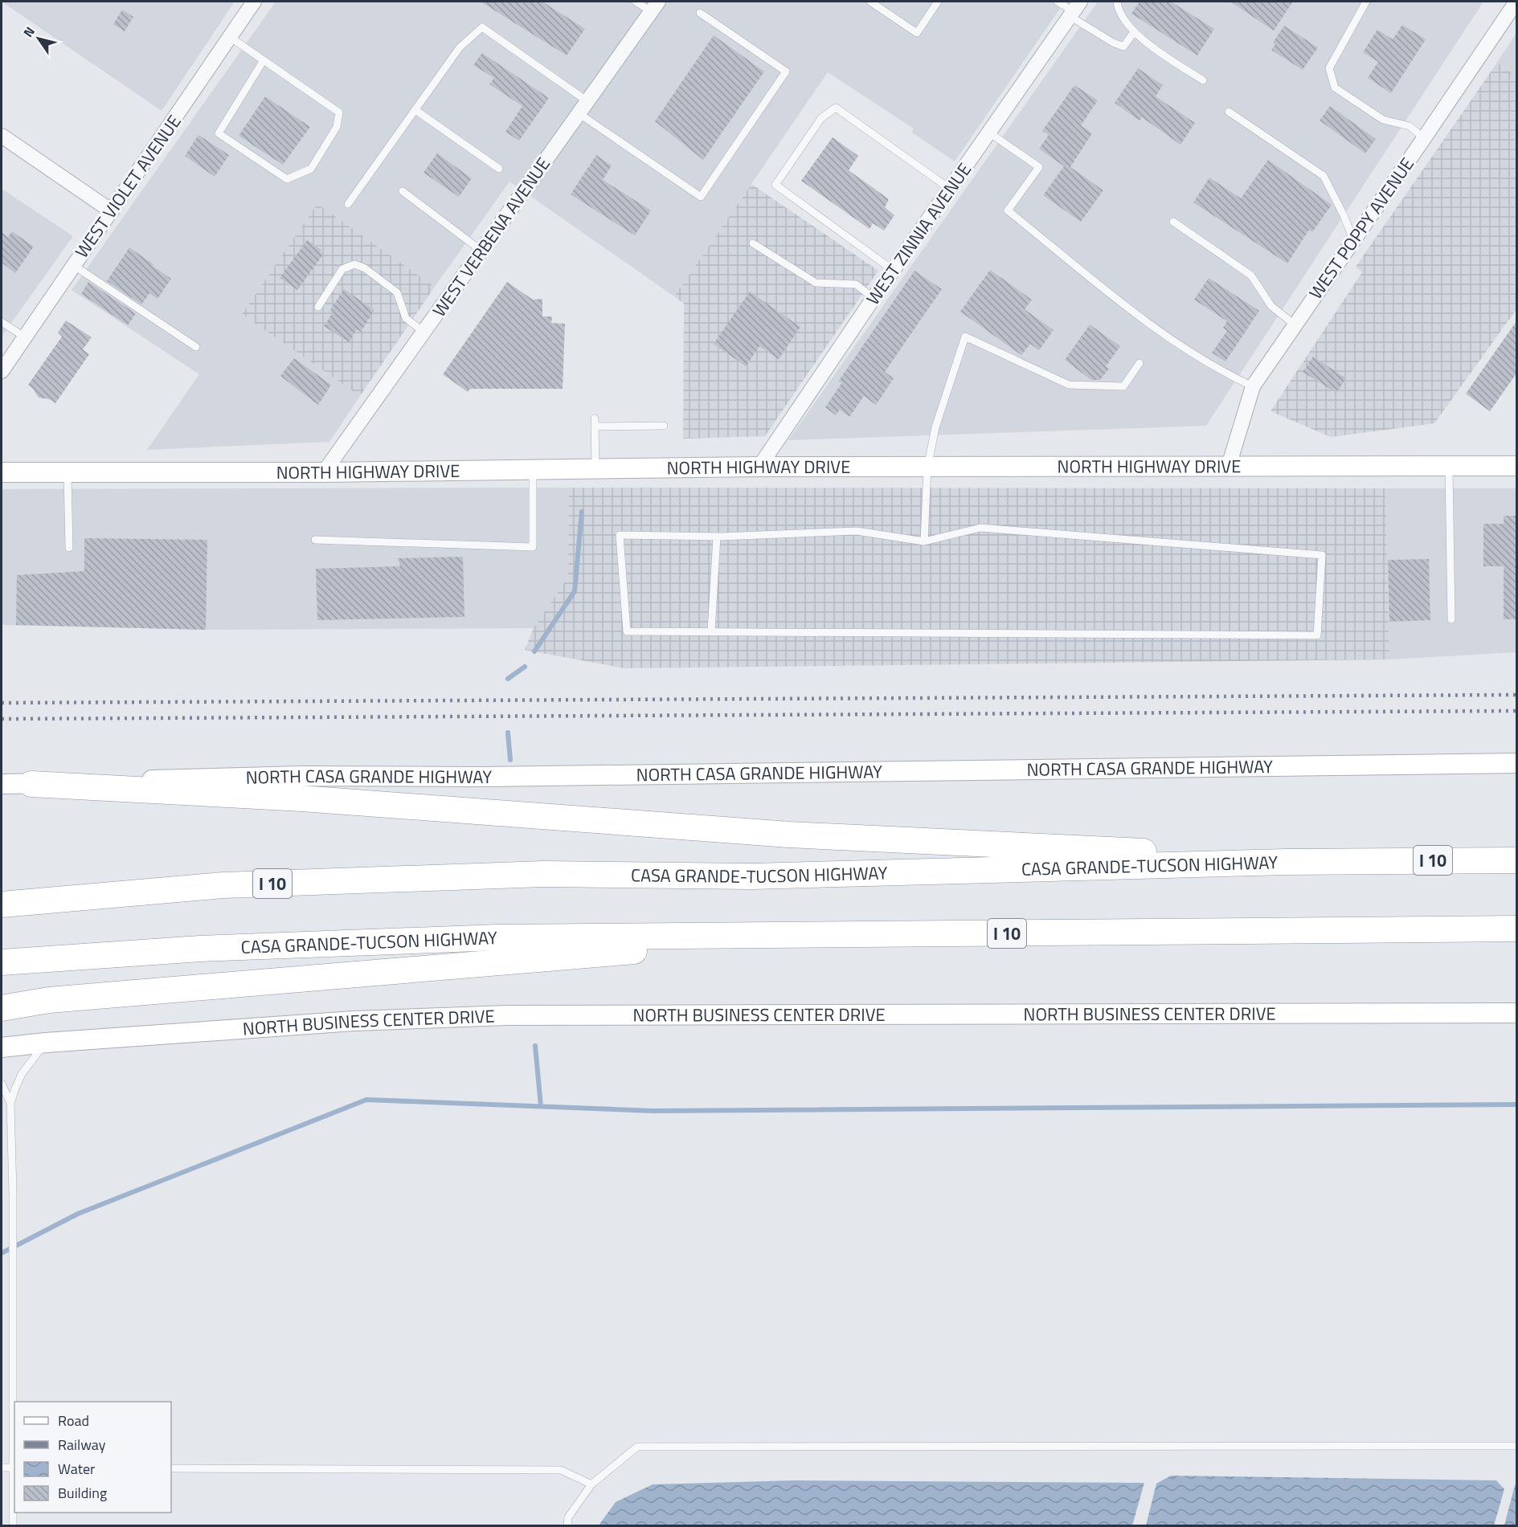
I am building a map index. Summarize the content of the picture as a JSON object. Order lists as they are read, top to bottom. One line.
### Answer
{"streets":{"highway":["I 10","CASA GRANDE-TUCSON HIGHWAY"],"main road":["NORTH HIGHWAY DRIVE","NORTH CASA GRANDE HIGHWAY","NORTH BUSINESS CENTER DRIVE"],"street":["WEST VIOLET AVENUE","WEST POPPY AVENUE","WEST ZINNIA AVENUE","WEST VERBENA AVENUE"]},"crossings":[["WEST POPPY AVENUE","NORTH HIGHWAY DRIVE"],["WEST ZINNIA AVENUE","NORTH HIGHWAY DRIVE"],["WEST VERBENA AVENUE","NORTH HIGHWAY DRIVE"]],"legend":["Road","Railway","Water","Building"],"north":"top left"}
